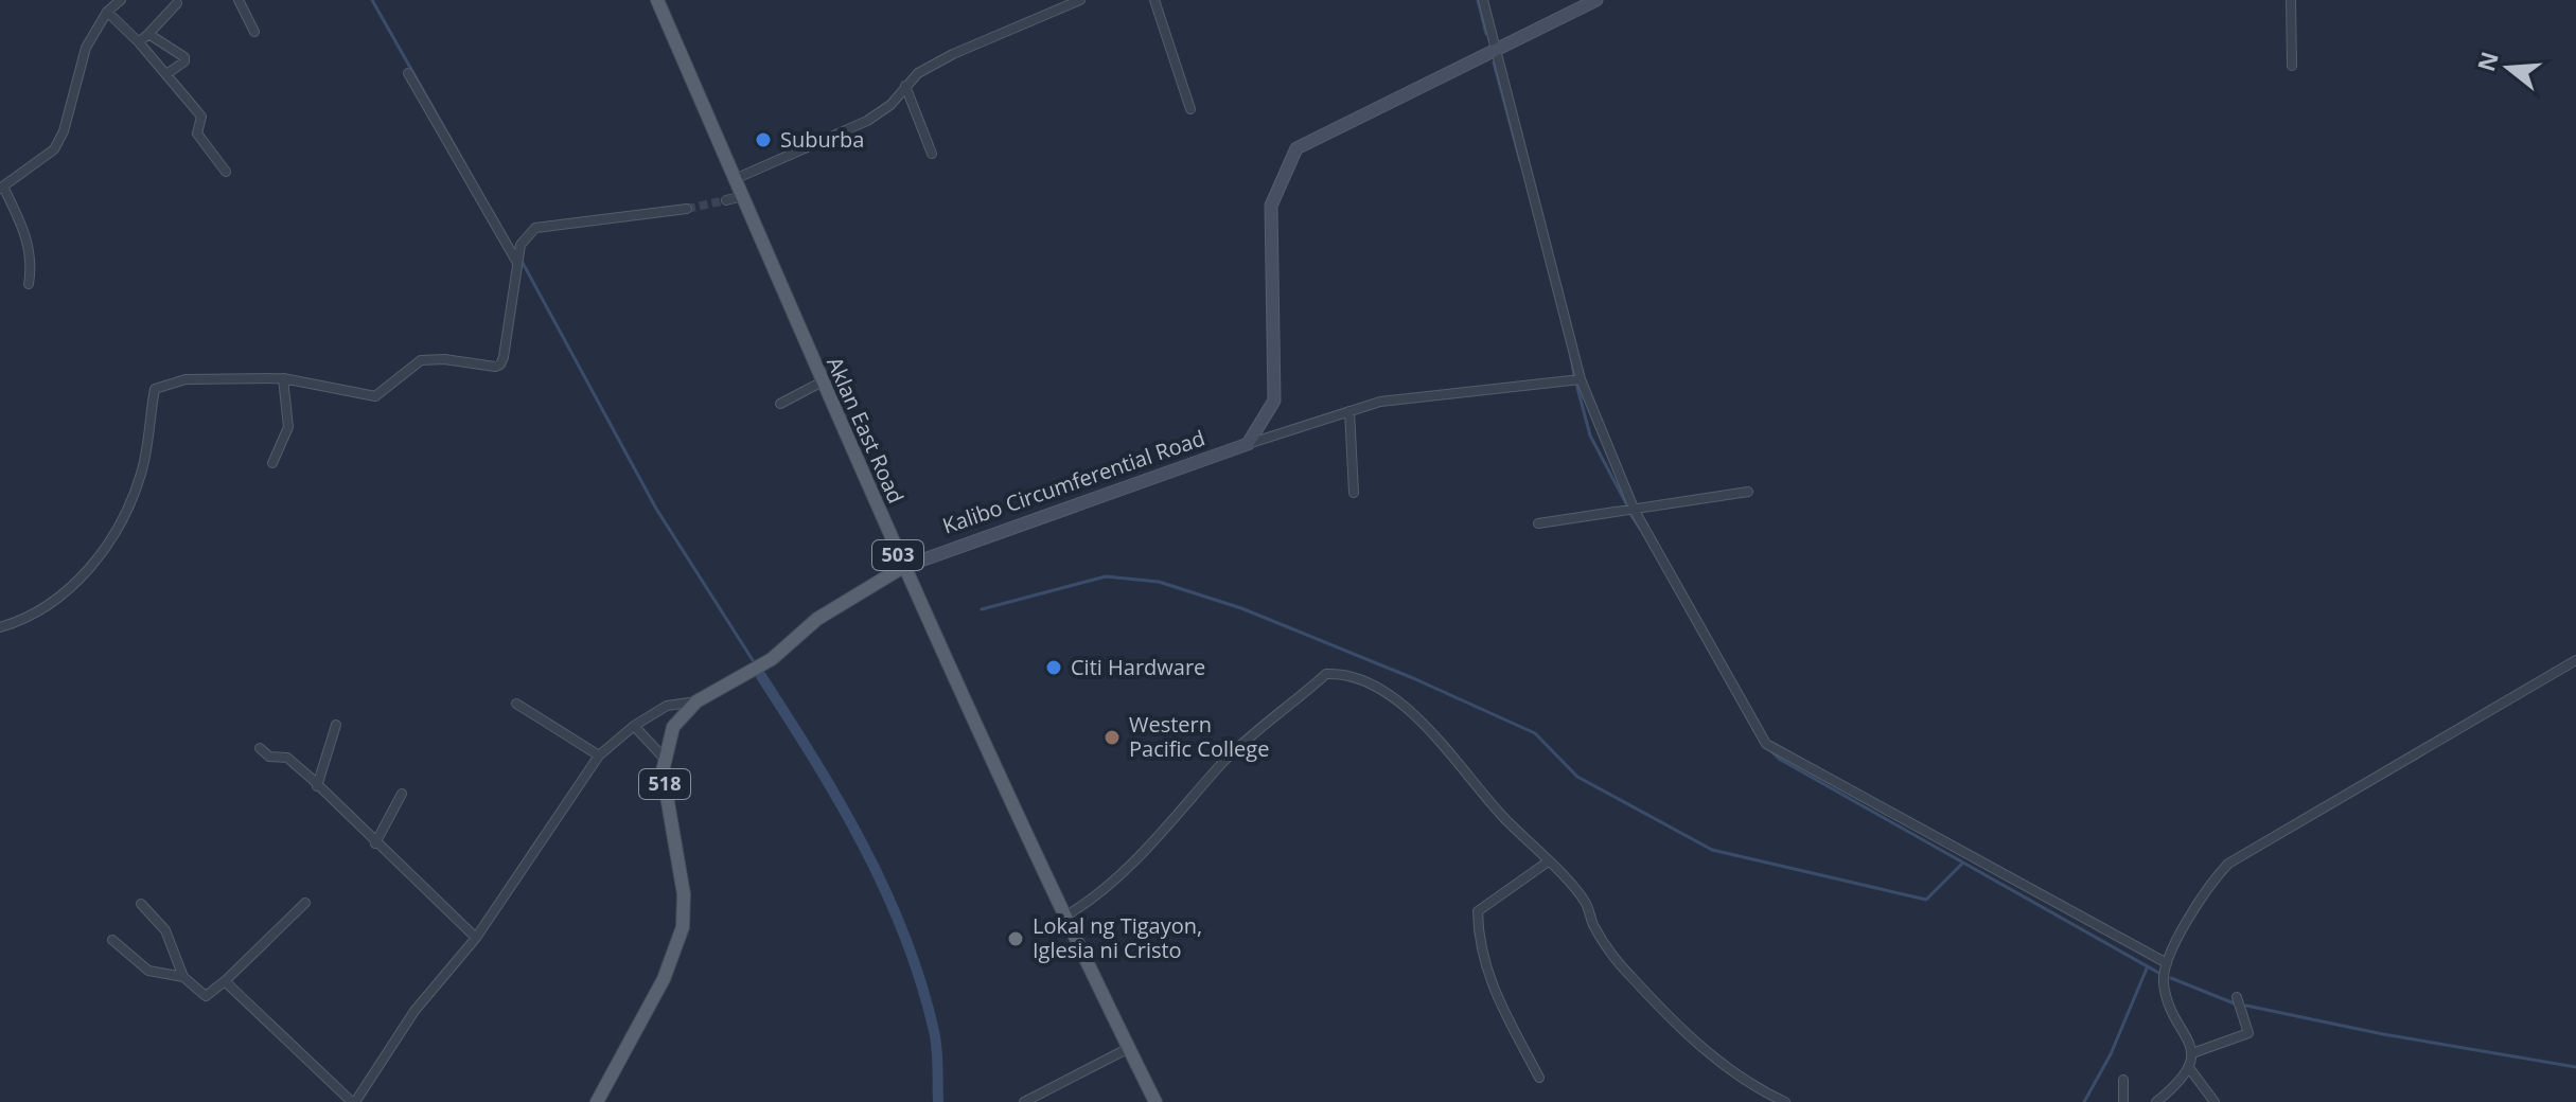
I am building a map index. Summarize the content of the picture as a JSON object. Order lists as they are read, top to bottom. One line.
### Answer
{"streets":{"main road":["Aklan East Road","Kalibo Circumferential Road","503","518"]},"crossings":[["Aklan East Road","Kalibo Circumferential Road"]],"places":["Suburba","Citi Hardware","Western Pacific College","Lokal ng Tigayon, Iglesia ni Cristo"],"north":"left"}
